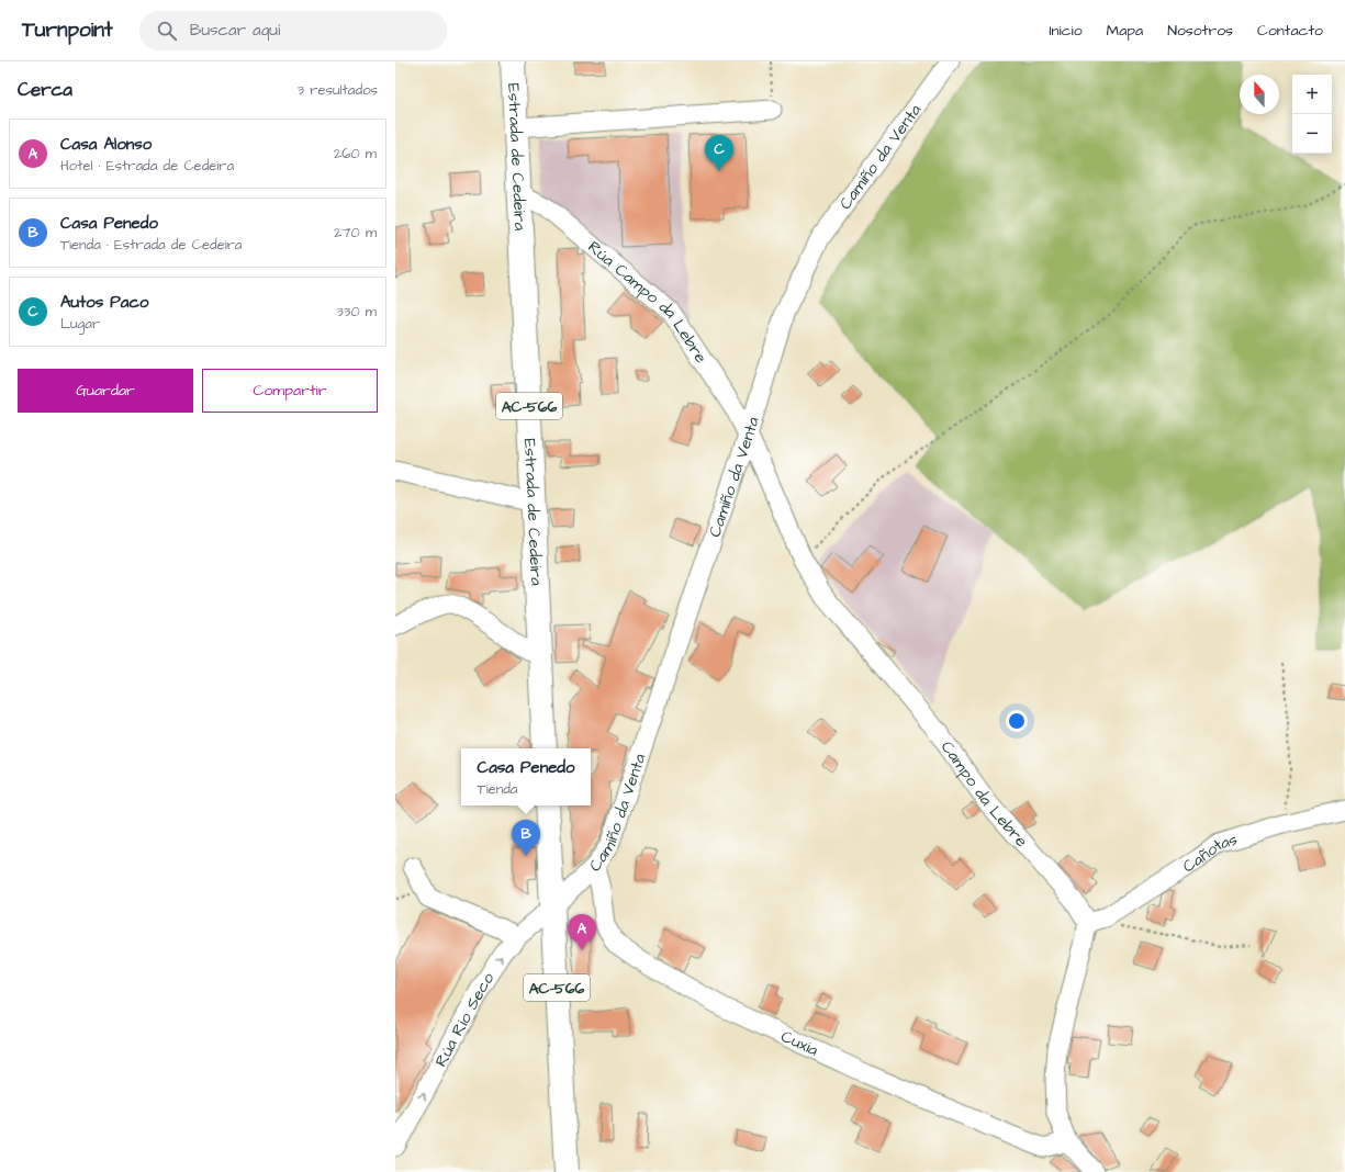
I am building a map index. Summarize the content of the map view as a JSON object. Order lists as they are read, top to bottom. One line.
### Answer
{"streets":{"main road":["Estrada de Cedeira","AC-566"],"street":["Camiño da Venta","Rúa Campo da Lebre","Campo da Lebre","Cañotas","Rúa Río Seco","Cuxia"]},"crossings":[["Estrada de Cedeira","Rúa Campo da Lebre"],["Camiño da Venta","Rúa Campo da Lebre"],["Camiño da Venta","AC-566"],["Camiño da Venta","Campo da Lebre"],["Camiño da Venta","Rúa Río Seco"],["Camiño da Venta","Cuxia"],["Rúa Campo da Lebre","Campo da Lebre"],["AC-566","Rúa Río Seco"],["Campo da Lebre","Cañotas"]],"one_way":["Rúa Río Seco"],"north":"top","page":{"header":"Turnpoint","search":"Buscar aquí","nav":["Inicio","Mapa","Nosotros","Contacto"],"heading":["Cerca","3 resultados"],"map_buttons":["+","−"],"list":[{"mark":"A","name":"Casa Alonso","note":"Hotel · Estrada de Cedeira","value":"260 m"},{"mark":"B","name":"Casa Penedo","note":"Tienda · Estrada de Cedeira","value":"270 m"},{"mark":"C","name":"Autos Paco","note":"Lugar","value":"330 m"}],"pins":["C","B","A"],"buttons":["Guardar","Compartir"],"popup":["Casa Penedo","Tienda"]}}
